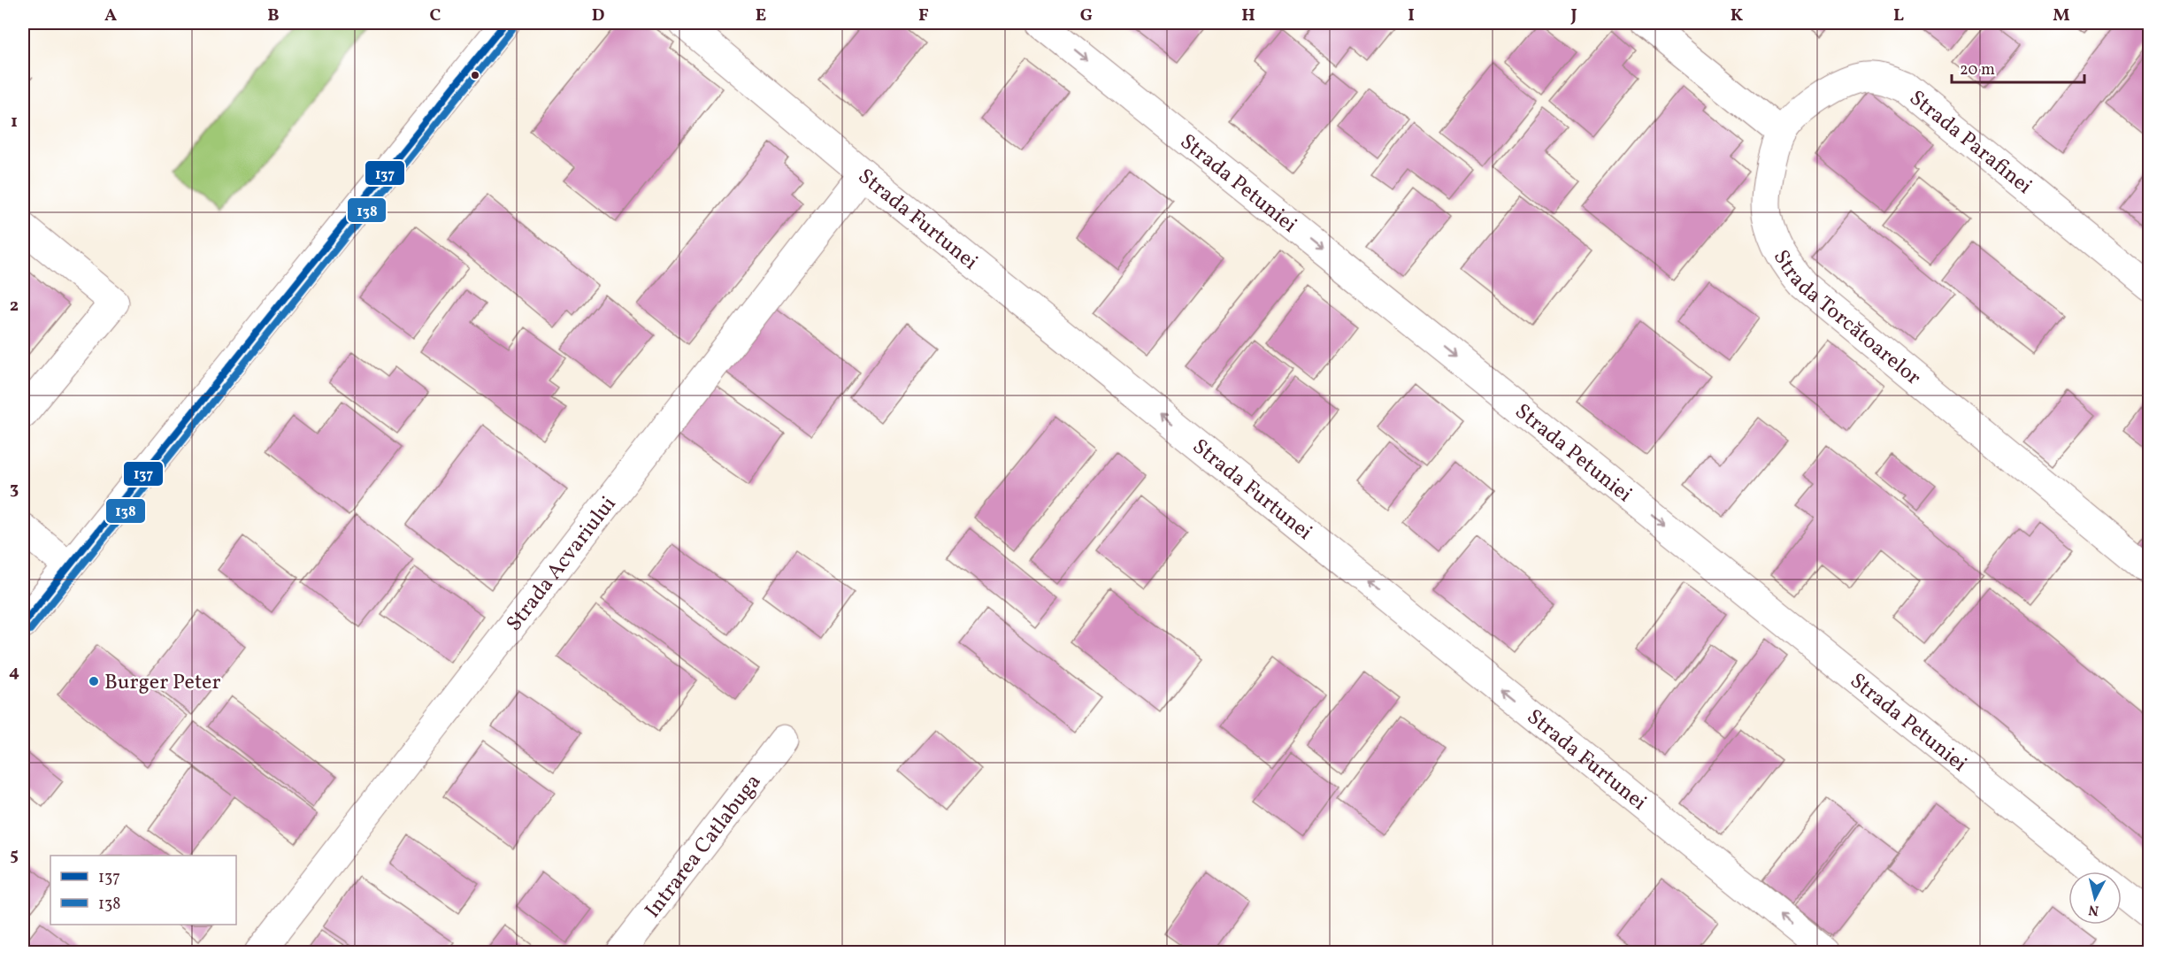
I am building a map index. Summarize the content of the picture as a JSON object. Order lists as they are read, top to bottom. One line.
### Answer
{"streets":{"street":["Strada Parafinei","Strada Petuniei","Strada Furtunei","Strada Torcătoarelor","Strada Acvariului","Intrarea Catlabuga"]},"crossings":[["Strada Parafinei","Strada Torcătoarelor"],["Strada Furtunei","Strada Acvariului"]],"one_way":["Strada Petuniei","Strada Furtunei"],"places":["Burger Peter"],"lines":["transit line 137","transit line 138"],"legend":["137","138"],"scale_bar":"20 m","north":"bottom","grid":{"columns":["A","B","C","D","E","F","G","H","I","J","K","L","M"],"rows":["1","2","3","4","5"]}}
